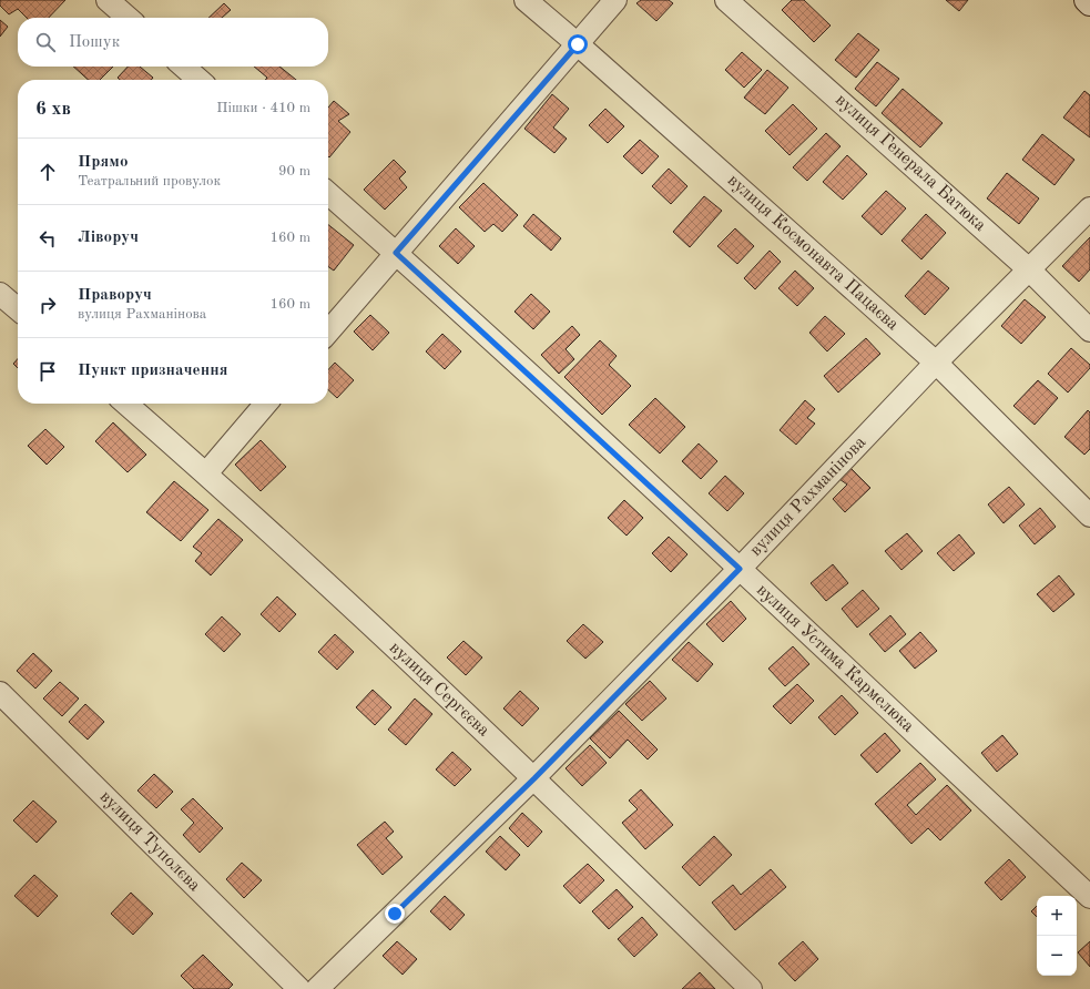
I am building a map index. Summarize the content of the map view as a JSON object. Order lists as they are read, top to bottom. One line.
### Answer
{"streets":{"street":["вулиця Генерала Батюка","вулиця Космонавта Пацаєва","вулиця Рахманінова","вулиця Устима Кармелюка","вулиця Сергєєва","вулиця Туполєва"]},"crossings":[["вулиця Генерала Батюка","вулиця Рахманінова"],["вулиця Космонавта Пацаєва","вулиця Рахманінова"],["вулиця Рахманінова","вулиця Устима Кармелюка"],["вулиця Рахманінова","вулиця Сергєєва"]],"page":{"search":"Пошук","heading":["6 хв","Пішки · 410 m"],"list":[["Прямо","Театральний провулок","90 m"],["Ліворуч","160 m"],["Праворуч","вулиця Рахманінова","160 m"],"Пункт призначення"],"map_buttons":["+","−"]}}
